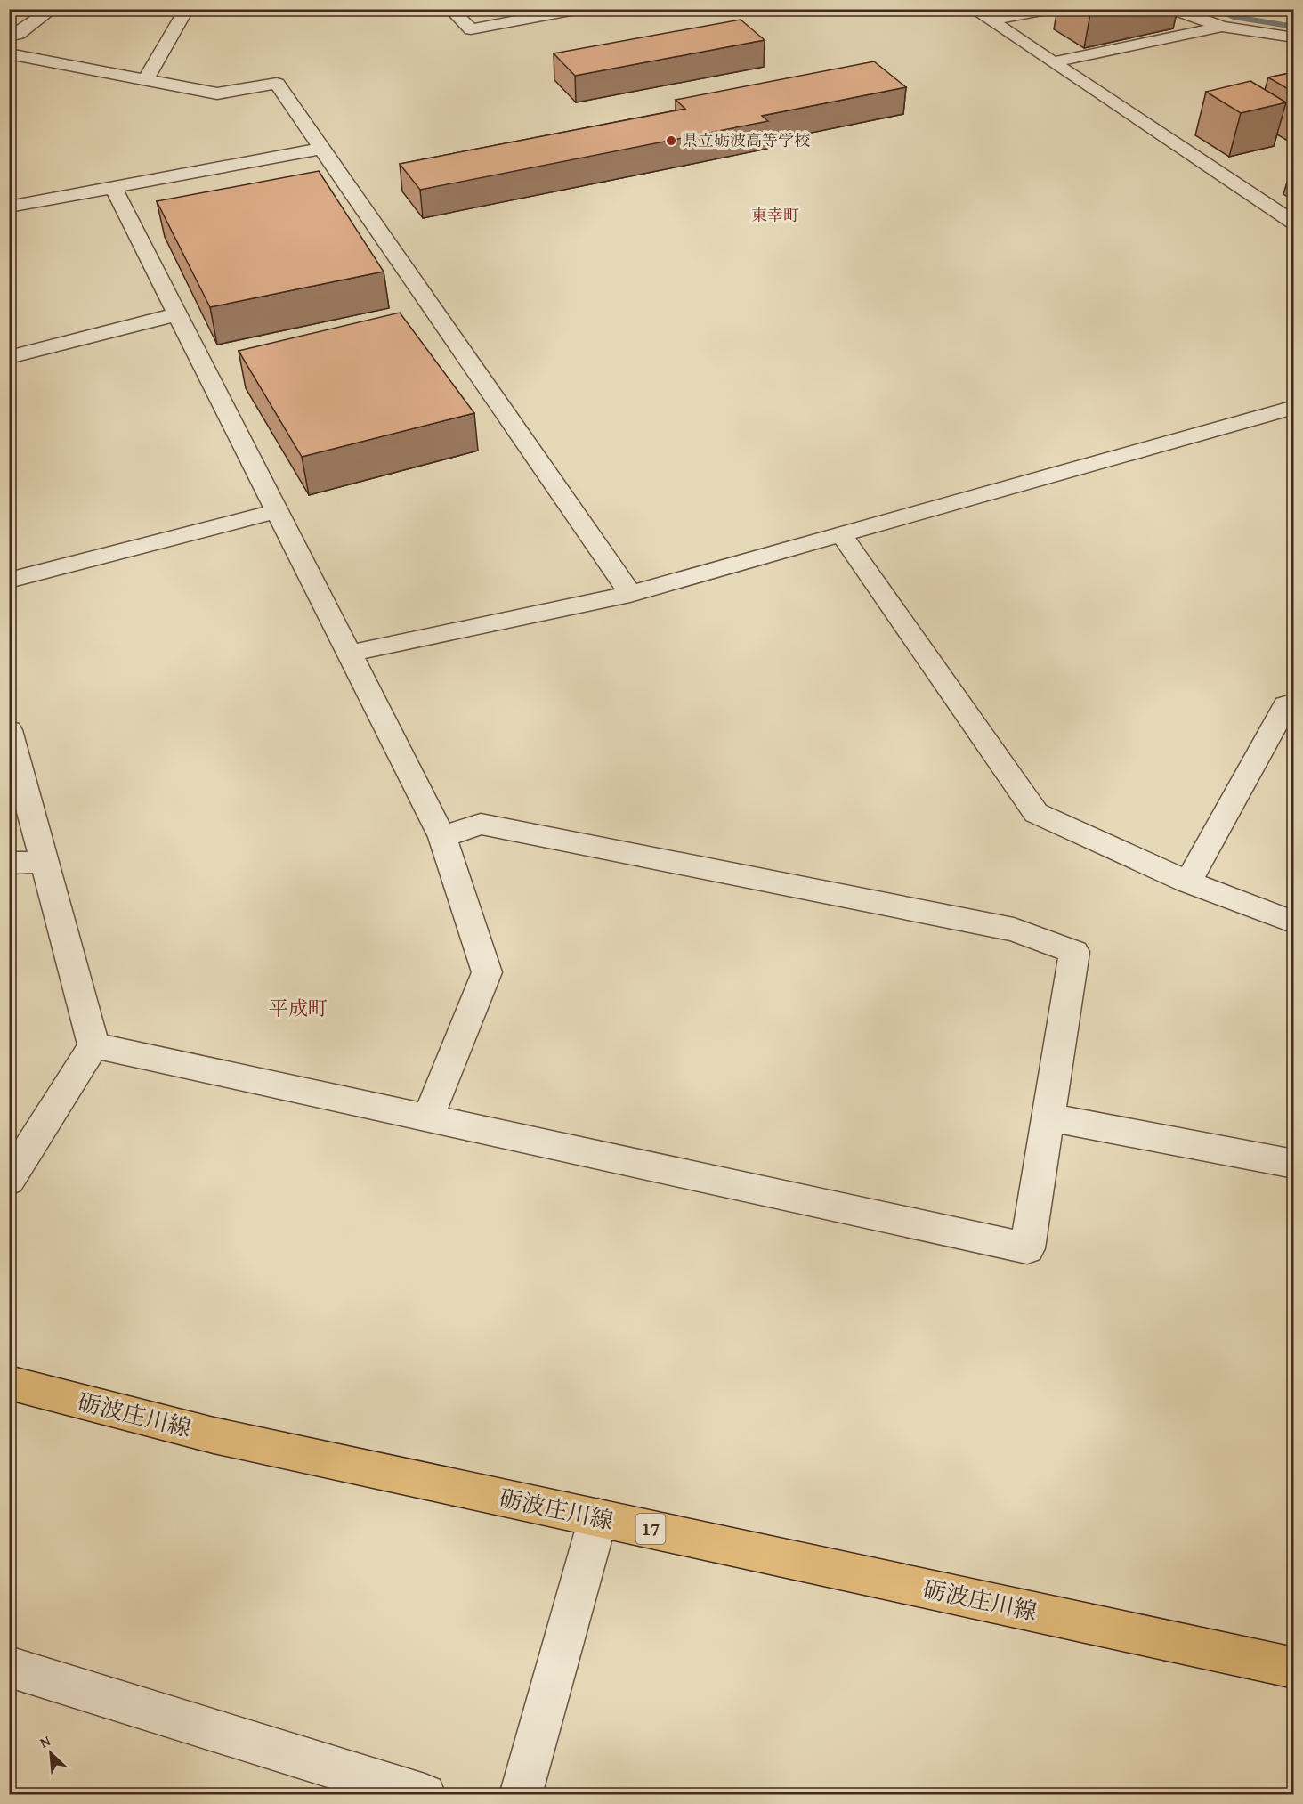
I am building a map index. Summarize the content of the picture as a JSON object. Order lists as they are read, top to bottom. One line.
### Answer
{"streets":{"main road":["砺波庄川線","17"]},"districts":["東幸町","平成町"],"places":["県立砺波高等学校"],"north":"top left"}
